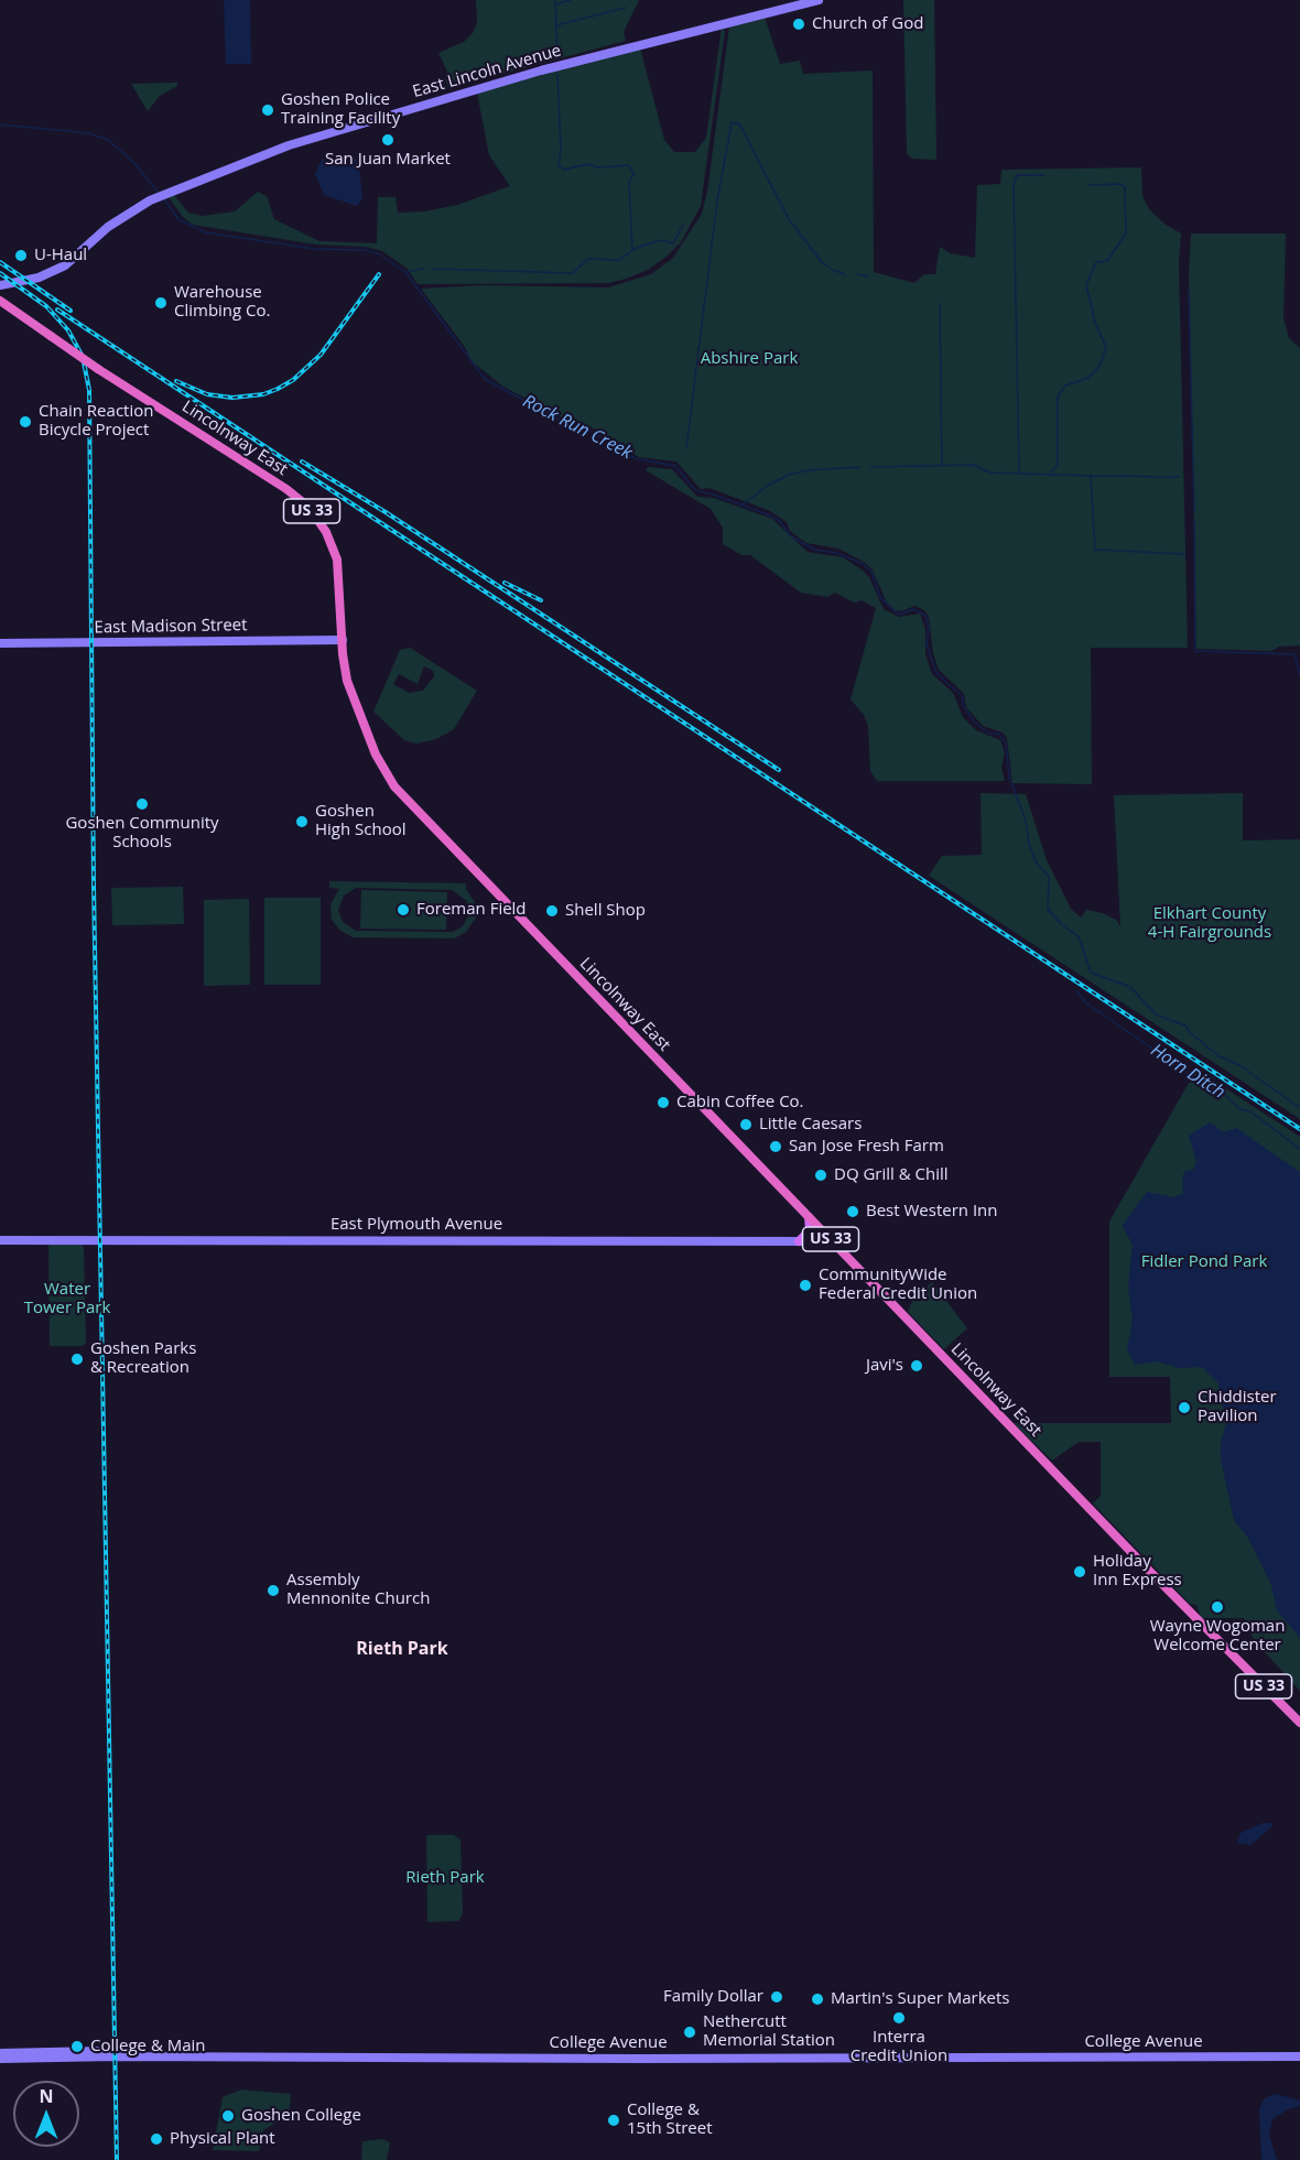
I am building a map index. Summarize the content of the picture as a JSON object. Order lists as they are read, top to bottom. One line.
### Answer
{"streets":{"highway":["Lincolnway East","US 33"],"main road":["East Lincoln Avenue","East Madison Street","East Plymouth Avenue","College Avenue"]},"crossings":[["Lincolnway East","East Madison Street"],["Lincolnway East","East Plymouth Avenue"]],"districts":["Rieth Park"],"water":["Rock Run Creek","Horn Ditch"],"parks":["Abshire Park","Elkhart County 4-H Fairgrounds","Fidler Pond Park","Water Tower Park","Rieth Park"],"places":["Church of God","Goshen Police Training Facility","San Juan Market","U-Haul","Warehouse Climbing Co.","Chain Reaction Bicycle Project","Goshen Community Schools","Goshen High School","Foreman Field","Shell Shop","Cabin Coffee Co.","Little Caesars","San Jose Fresh Farm","DQ Grill & Chill","Best Western Inn","CommunityWide Federal Credit Union","Goshen Parks & Recreation","Javi's","Chiddister Pavilion","Holiday Inn Express","Assembly Mennonite Church","Wayne Wogoman Welcome Center","Family Dollar","Martin's Super Markets","Interra Credit Union","Nethercutt Memorial Station","College & Main","Goshen College","College & 15th Street","Physical Plant"],"north":"top"}
